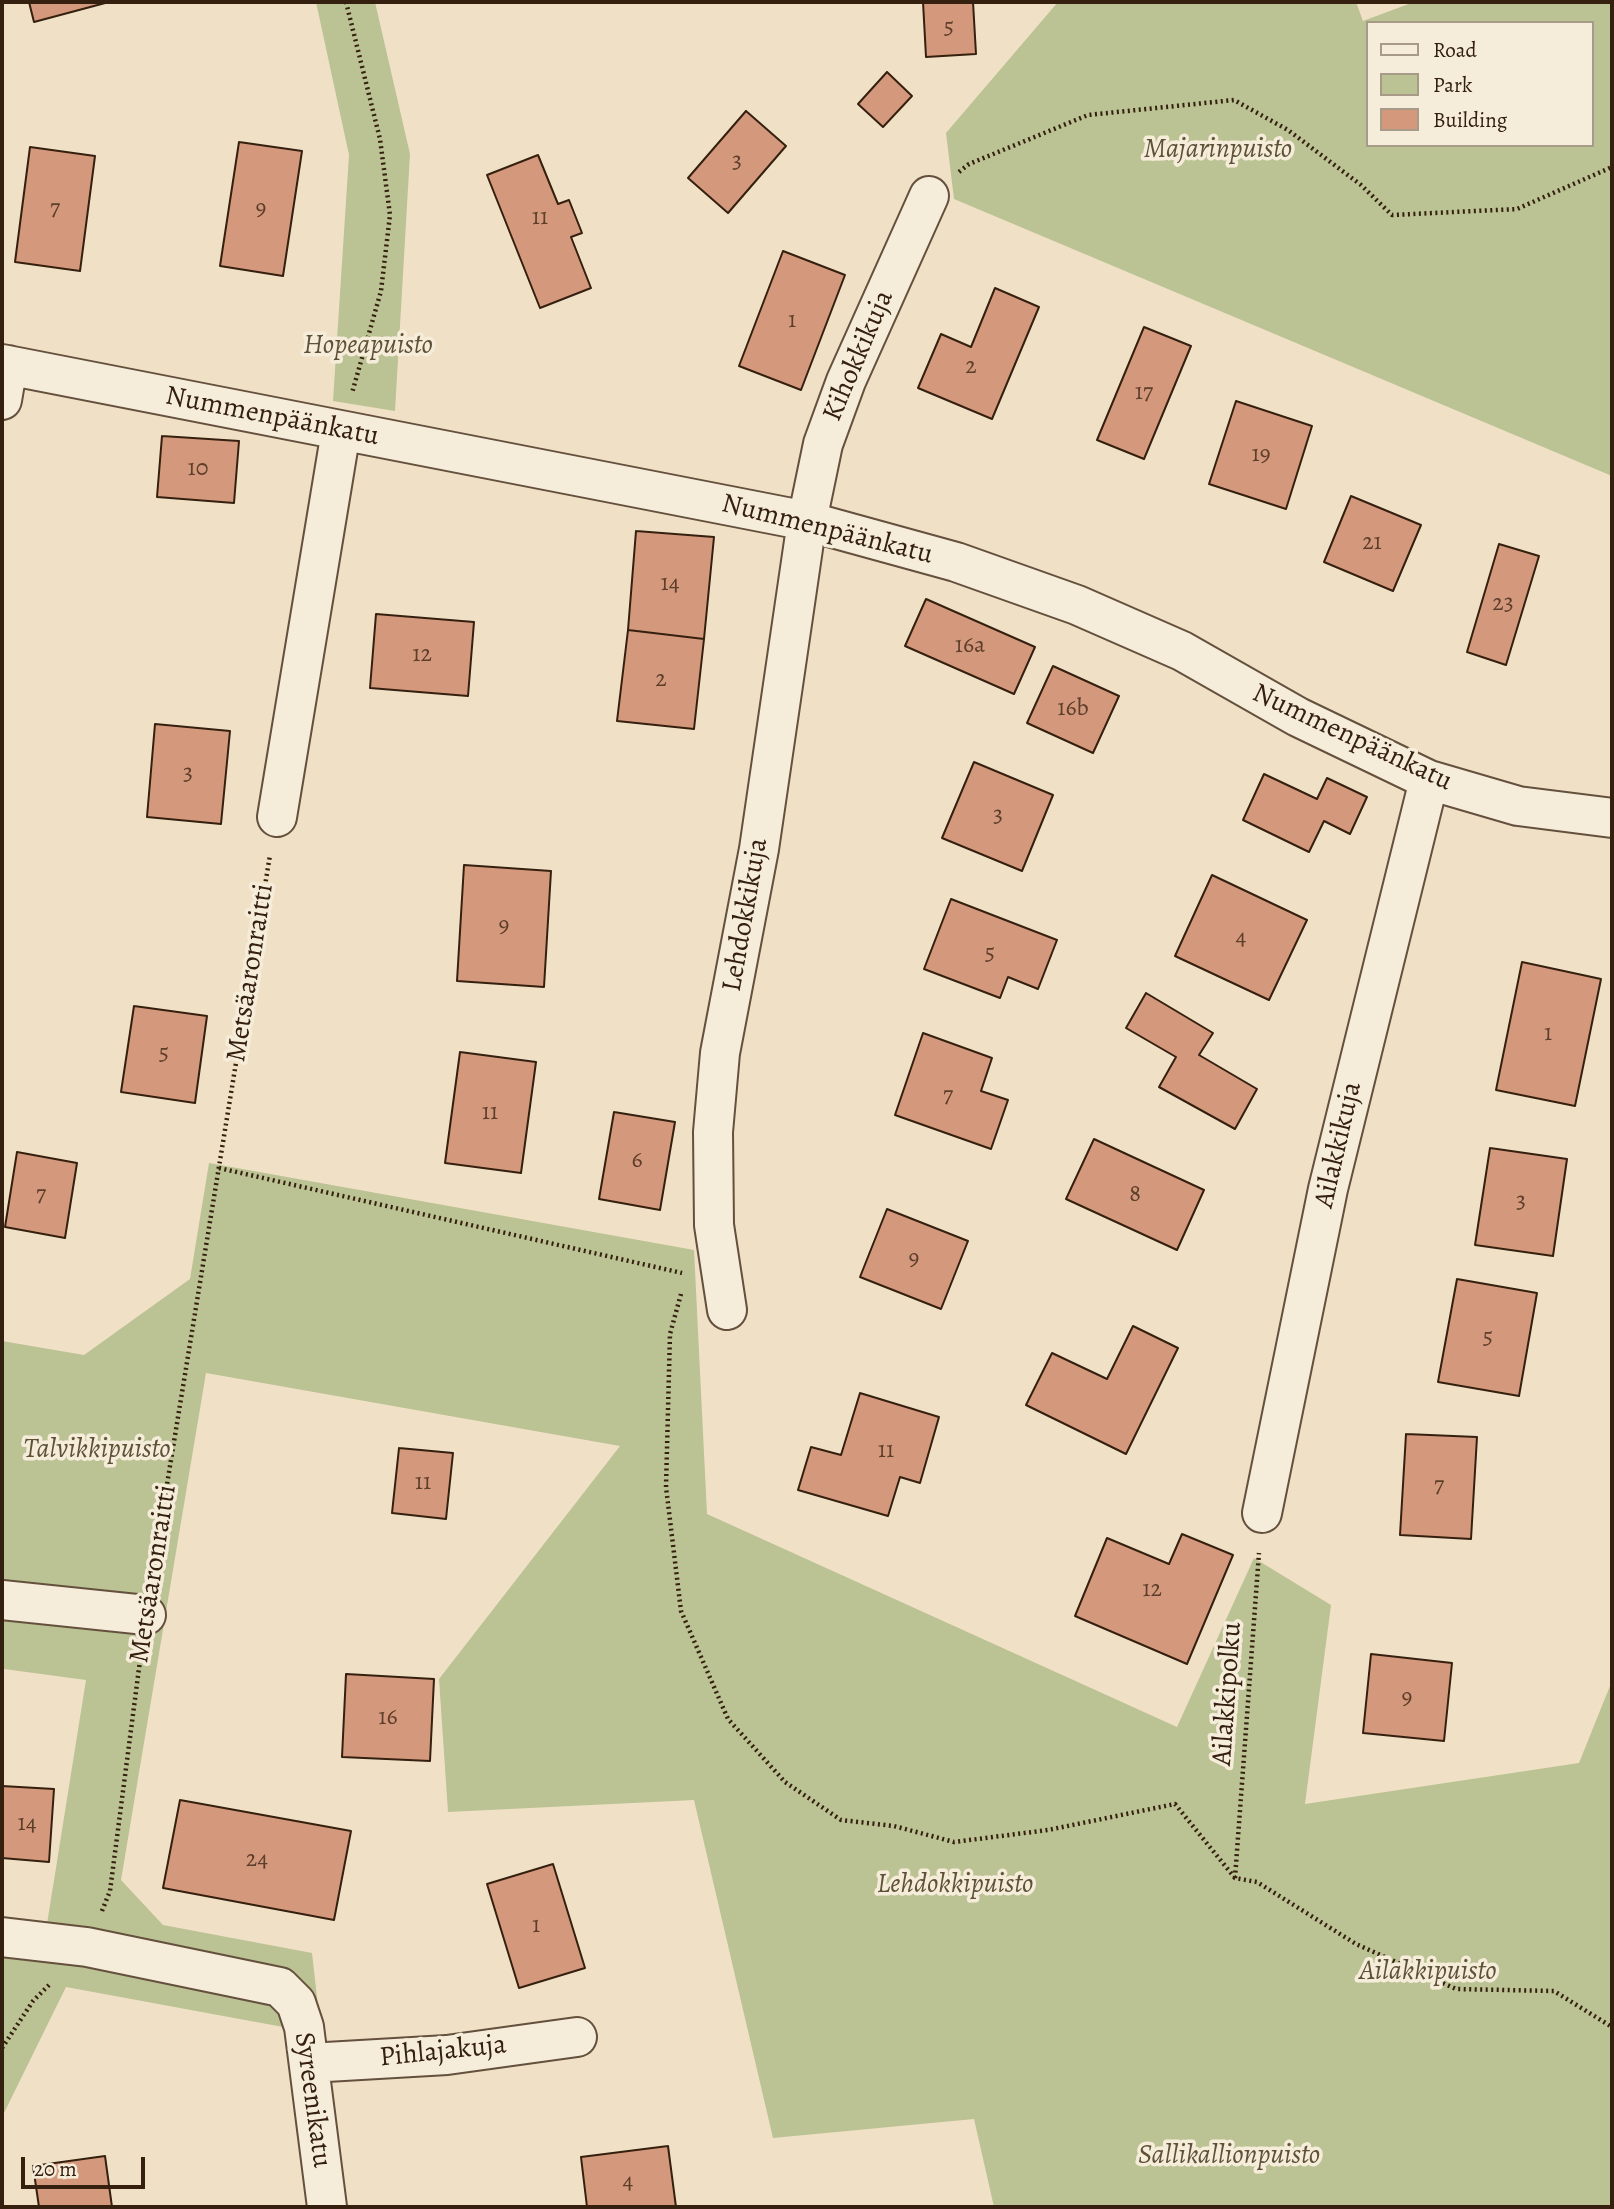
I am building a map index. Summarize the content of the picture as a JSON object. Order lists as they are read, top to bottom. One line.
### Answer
{"streets":{"street":["Kihokkikuja","Nummenpäänkatu","Lehdokkikuja","Ailakkikuja","Pihlajakuja","Syreenikatu"],"path":["Metsäaronraitti","Ailakkipolku"]},"crossings":[["Kihokkikuja","Nummenpäänkatu"],["Kihokkikuja","Lehdokkikuja"],["Nummenpäänkatu","Lehdokkikuja"],["Nummenpäänkatu","Ailakkikuja"],["Metsäaronraitti","Syreenikatu"],["Ailakkikuja","Ailakkipolku"],["Pihlajakuja","Syreenikatu"]],"parks":["Majarinpuisto","Hopeapuisto","Talvikkipuisto","Lehdokkipuisto","Ailakkipuisto","Sallikallionpuisto"],"house_numbers":["5","3","7","9","11","1","2","17","19","10","21","14","23","16a","12","2","16b","3","3","9","4","5","1","5","7","11","6","7","8","3","9","5","11","11","7","12","9","16","14","24","1","4"],"legend":["Road","Park","Building"],"scale_bar":"20 m"}
